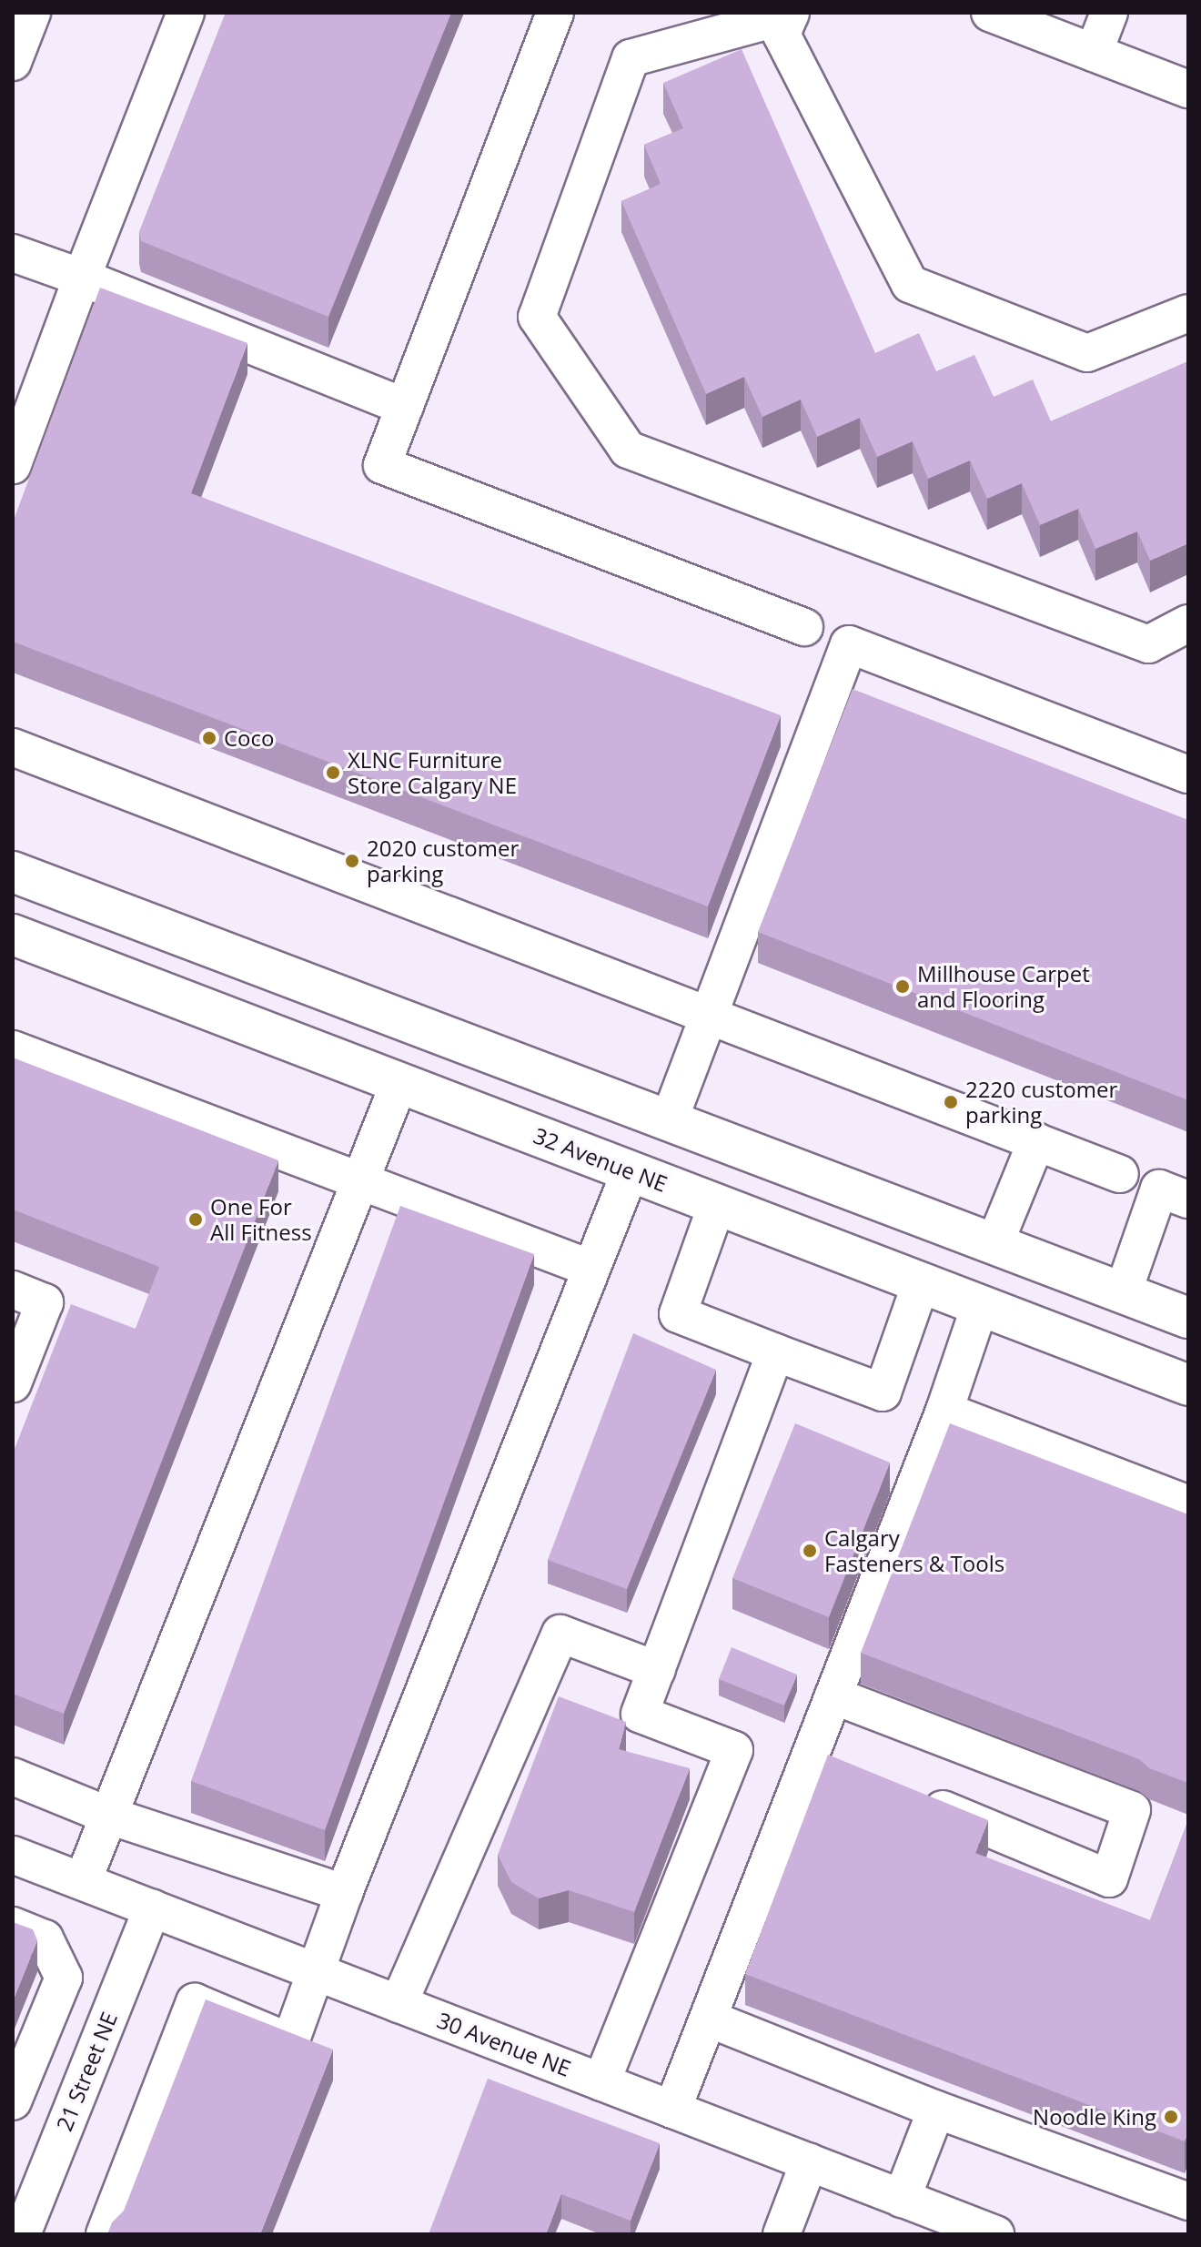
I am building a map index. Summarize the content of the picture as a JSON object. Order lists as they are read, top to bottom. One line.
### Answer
{"streets":{"main road":["32 Avenue NE"],"street":["30 Avenue NE","21 Street NE"]},"crossings":[["30 Avenue NE","21 Street NE"]],"places":["Coco","XLNC Furniture Store Calgary NE","2020 customer parking","Millhouse Carpet and Flooring","2220 customer parking","One For All Fitness","Calgary Fasteners & Tools","Noodle King"]}
